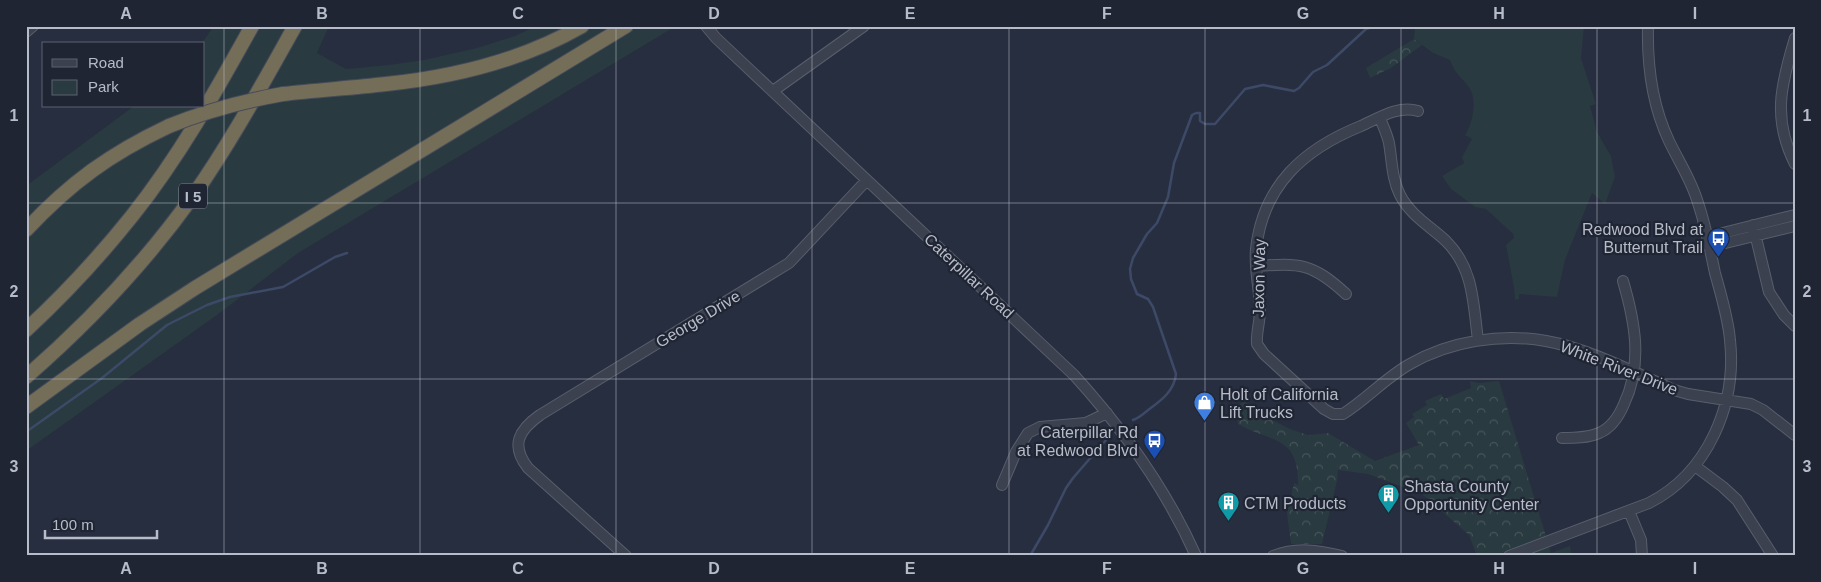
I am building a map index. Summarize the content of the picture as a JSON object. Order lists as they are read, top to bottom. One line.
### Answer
{"streets":{"highway":["I 5"],"street":["Caterpillar Road","Jaxon Way","George Drive","White River Drive"]},"crossings":[["Caterpillar Road","George Drive"],["Jaxon Way","White River Drive"]],"places":{"bus stop":["Redwood Blvd at Butternut Trail","Caterpillar Rd at Redwood Blvd"],"shop":["Holt of California Lift Trucks"],"building":["Shasta County Opportunity Center","CTM Products"]},"legend":["Road","Park"],"scale_bar":"100 m","grid":{"columns":["A","B","C","D","E","F","G","H","I"],"rows":["1","2","3"]}}
